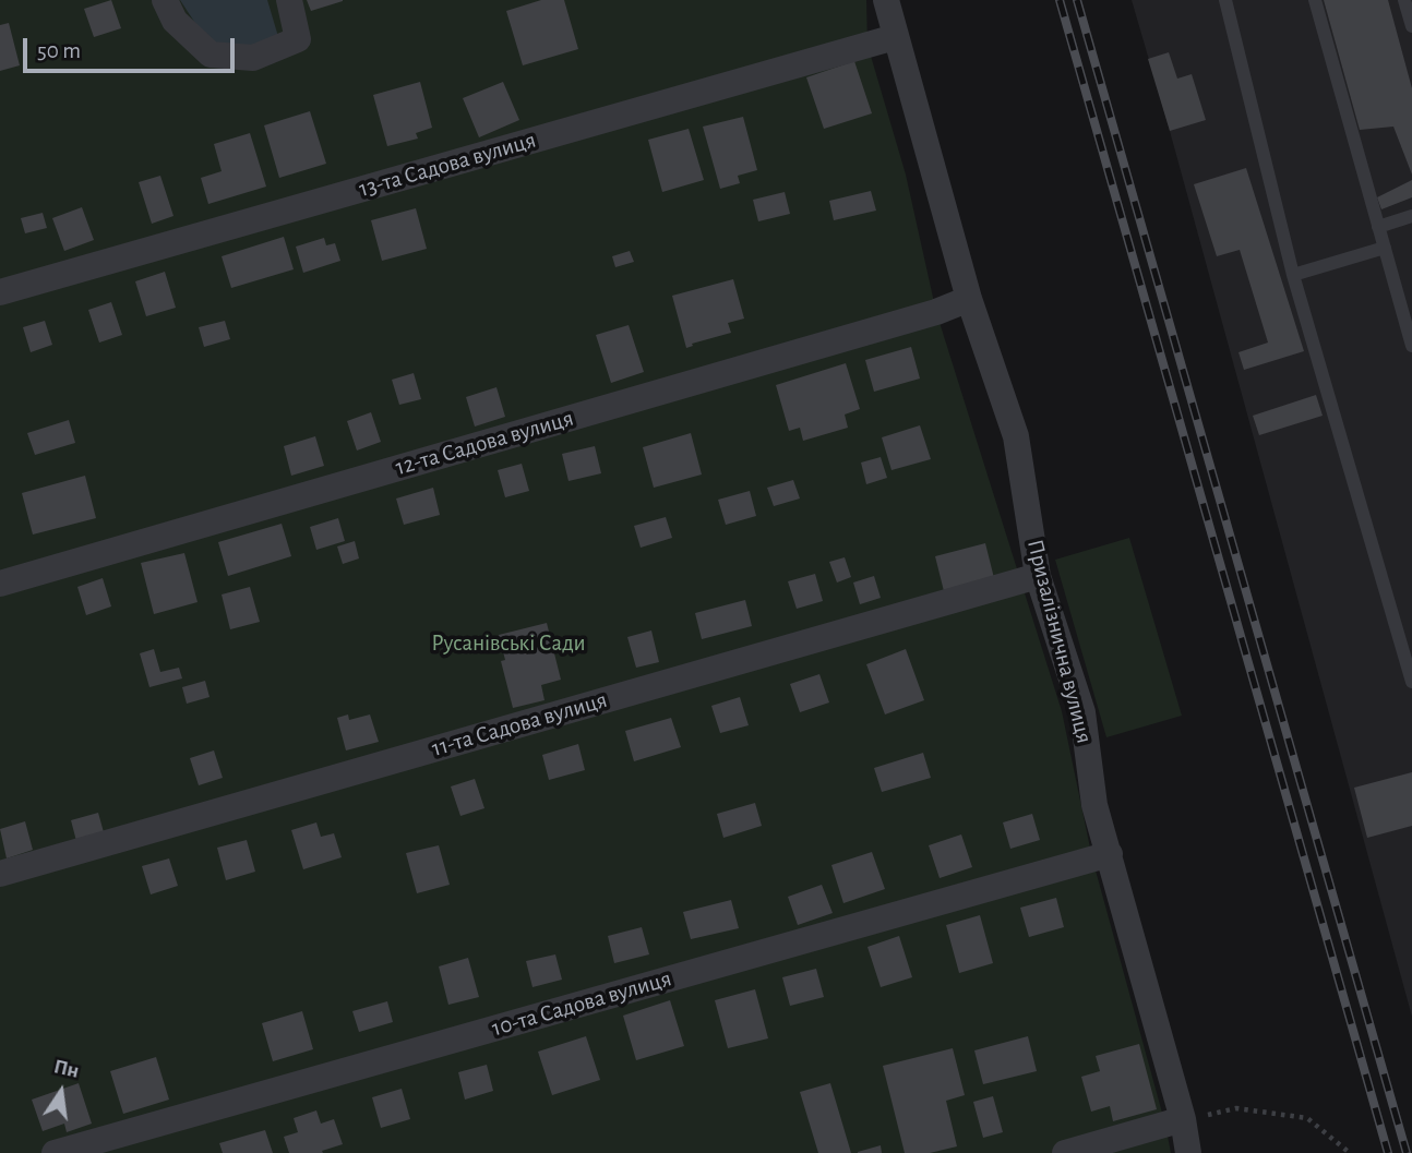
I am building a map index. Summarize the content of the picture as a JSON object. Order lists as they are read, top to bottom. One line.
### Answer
{"streets":{"street":["13-та Садова вулиця","12-та Садова вулиця","Призалізнична вулиця","11-та Садова вулиця","10-та Садова вулиця"]},"crossings":[["13-та Садова вулиця","Призалізнична вулиця"],["12-та Садова вулиця","Призалізнична вулиця"],["Призалізнична вулиця","11-та Садова вулиця"],["Призалізнична вулиця","10-та Садова вулиця"]],"parks":["Русанівські Сади"],"scale_bar":"50 m","north":"top"}
